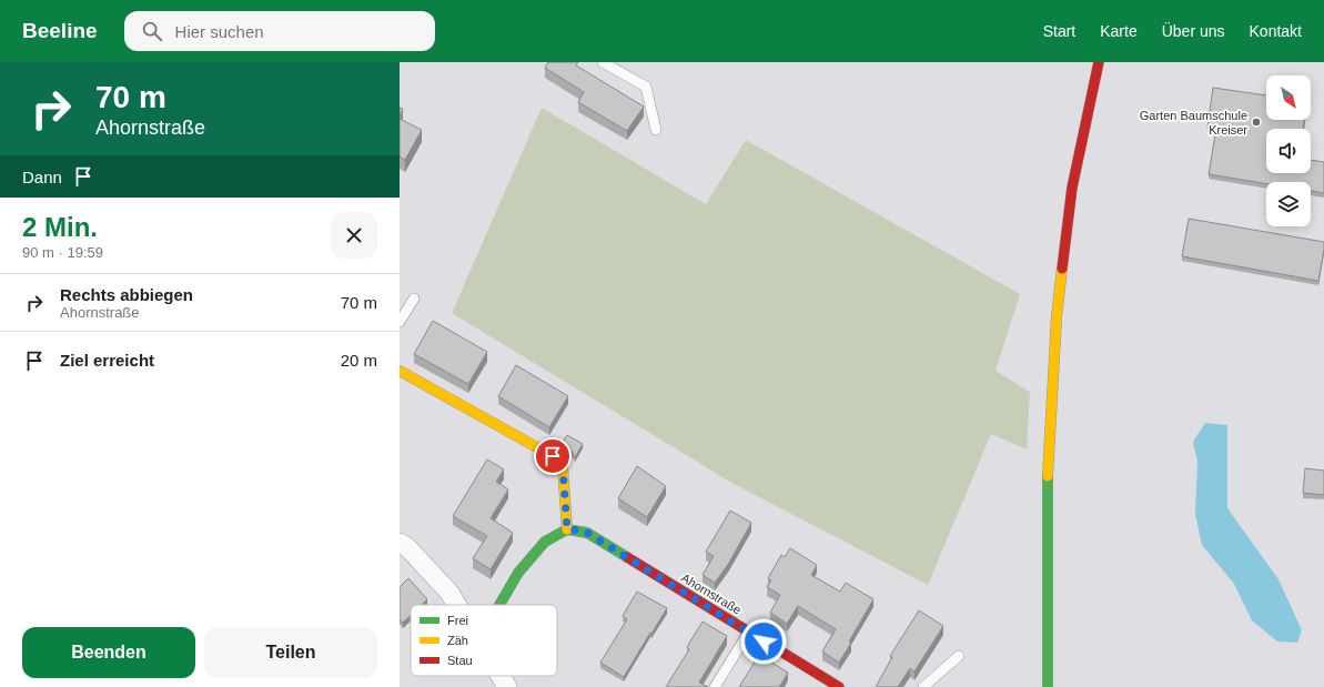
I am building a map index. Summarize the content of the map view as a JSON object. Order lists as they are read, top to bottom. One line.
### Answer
{"streets":{"street":["Ahornstraße"]},"places":["Garten Baumschule Kreiser"],"legend":["Frei","Zäh","Stau"],"north":"bottom right","page":{"header":"Beeline","search":"Hier suchen","nav":["Start","Karte","Über uns","Kontakt"],"turn":["70 m","Ahornstraße"],"then":"Dann","heading":["2 Min.","90 m · 19:59"],"list":[{"name":"Rechts abbiegen","note":"Ahornstraße","value":"70 m"},{"name":"Ziel erreicht","value":"20 m"}],"buttons":["Beenden","Teilen"]}}
